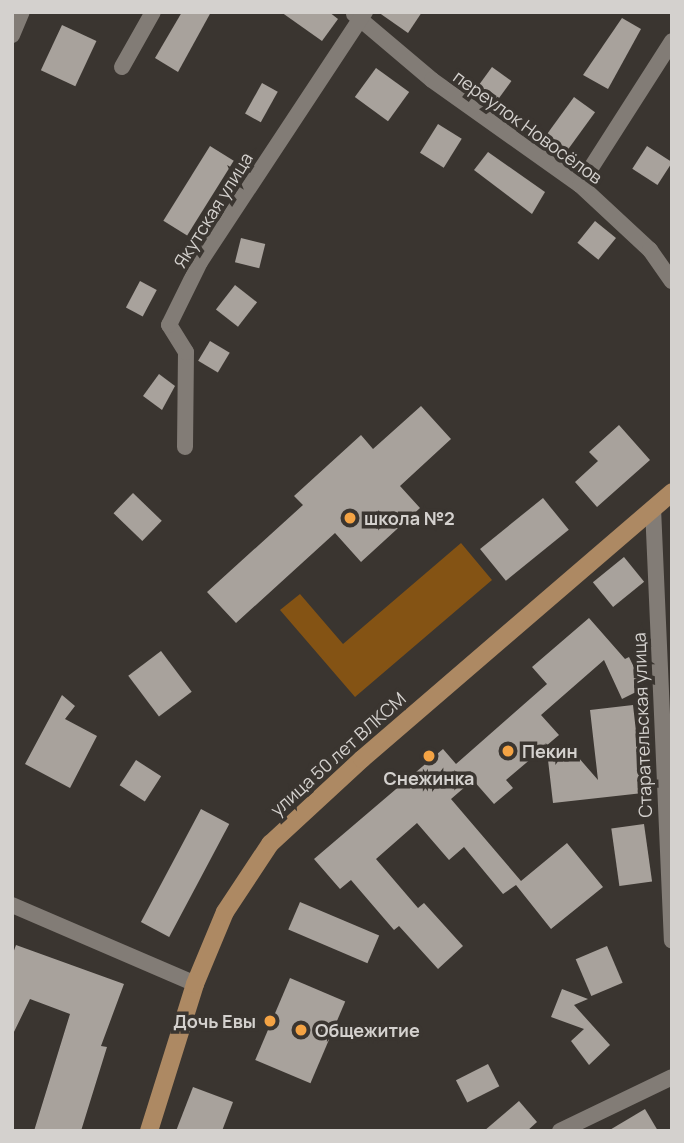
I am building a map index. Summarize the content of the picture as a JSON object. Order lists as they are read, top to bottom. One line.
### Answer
{"streets":{"main road":["улица 50 лет ВЛКСМ"],"street":["переулок Новосёлов","Якутская улица","Старательская улица"]},"crossings":[["переулок Новосёлов","Якутская улица"],["Старательская улица","улица 50 лет ВЛКСМ"]],"places":["школа №2","Пекин","Снежинка","Дочь Евы","Общежитие"]}
